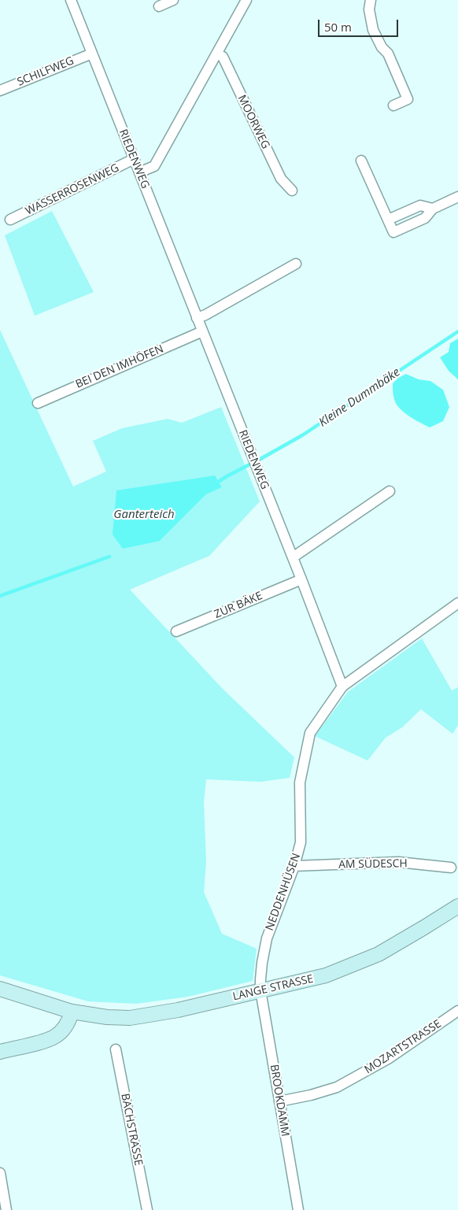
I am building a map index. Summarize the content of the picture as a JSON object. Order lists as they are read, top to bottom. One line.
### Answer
{"streets":{"street":["SCHILFWEG","MOORWEG","RIEDENWEG","WASSERROSENWEG","BEI DEN IMHÖFEN","ZUR BÄKE","AM SÜDESCH","NEDDENHÜSEN","LANGE STRASSE","MOZARTSTRASSE","BROOKDAMM","BACHSTRASSE"]},"crossings":[["SCHILFWEG","RIEDENWEG"],["RIEDENWEG","WASSERROSENWEG"],["RIEDENWEG","BEI DEN IMHÖFEN"],["RIEDENWEG","ZUR BÄKE"],["RIEDENWEG","NEDDENHÜSEN"],["AM SÜDESCH","NEDDENHÜSEN"],["NEDDENHÜSEN","LANGE STRASSE"],["NEDDENHÜSEN","BROOKDAMM"],["LANGE STRASSE","BROOKDAMM"],["MOZARTSTRASSE","BROOKDAMM"]],"water":["Kleine Dummbäke","Ganterteich"],"scale_bar":"50 m"}
